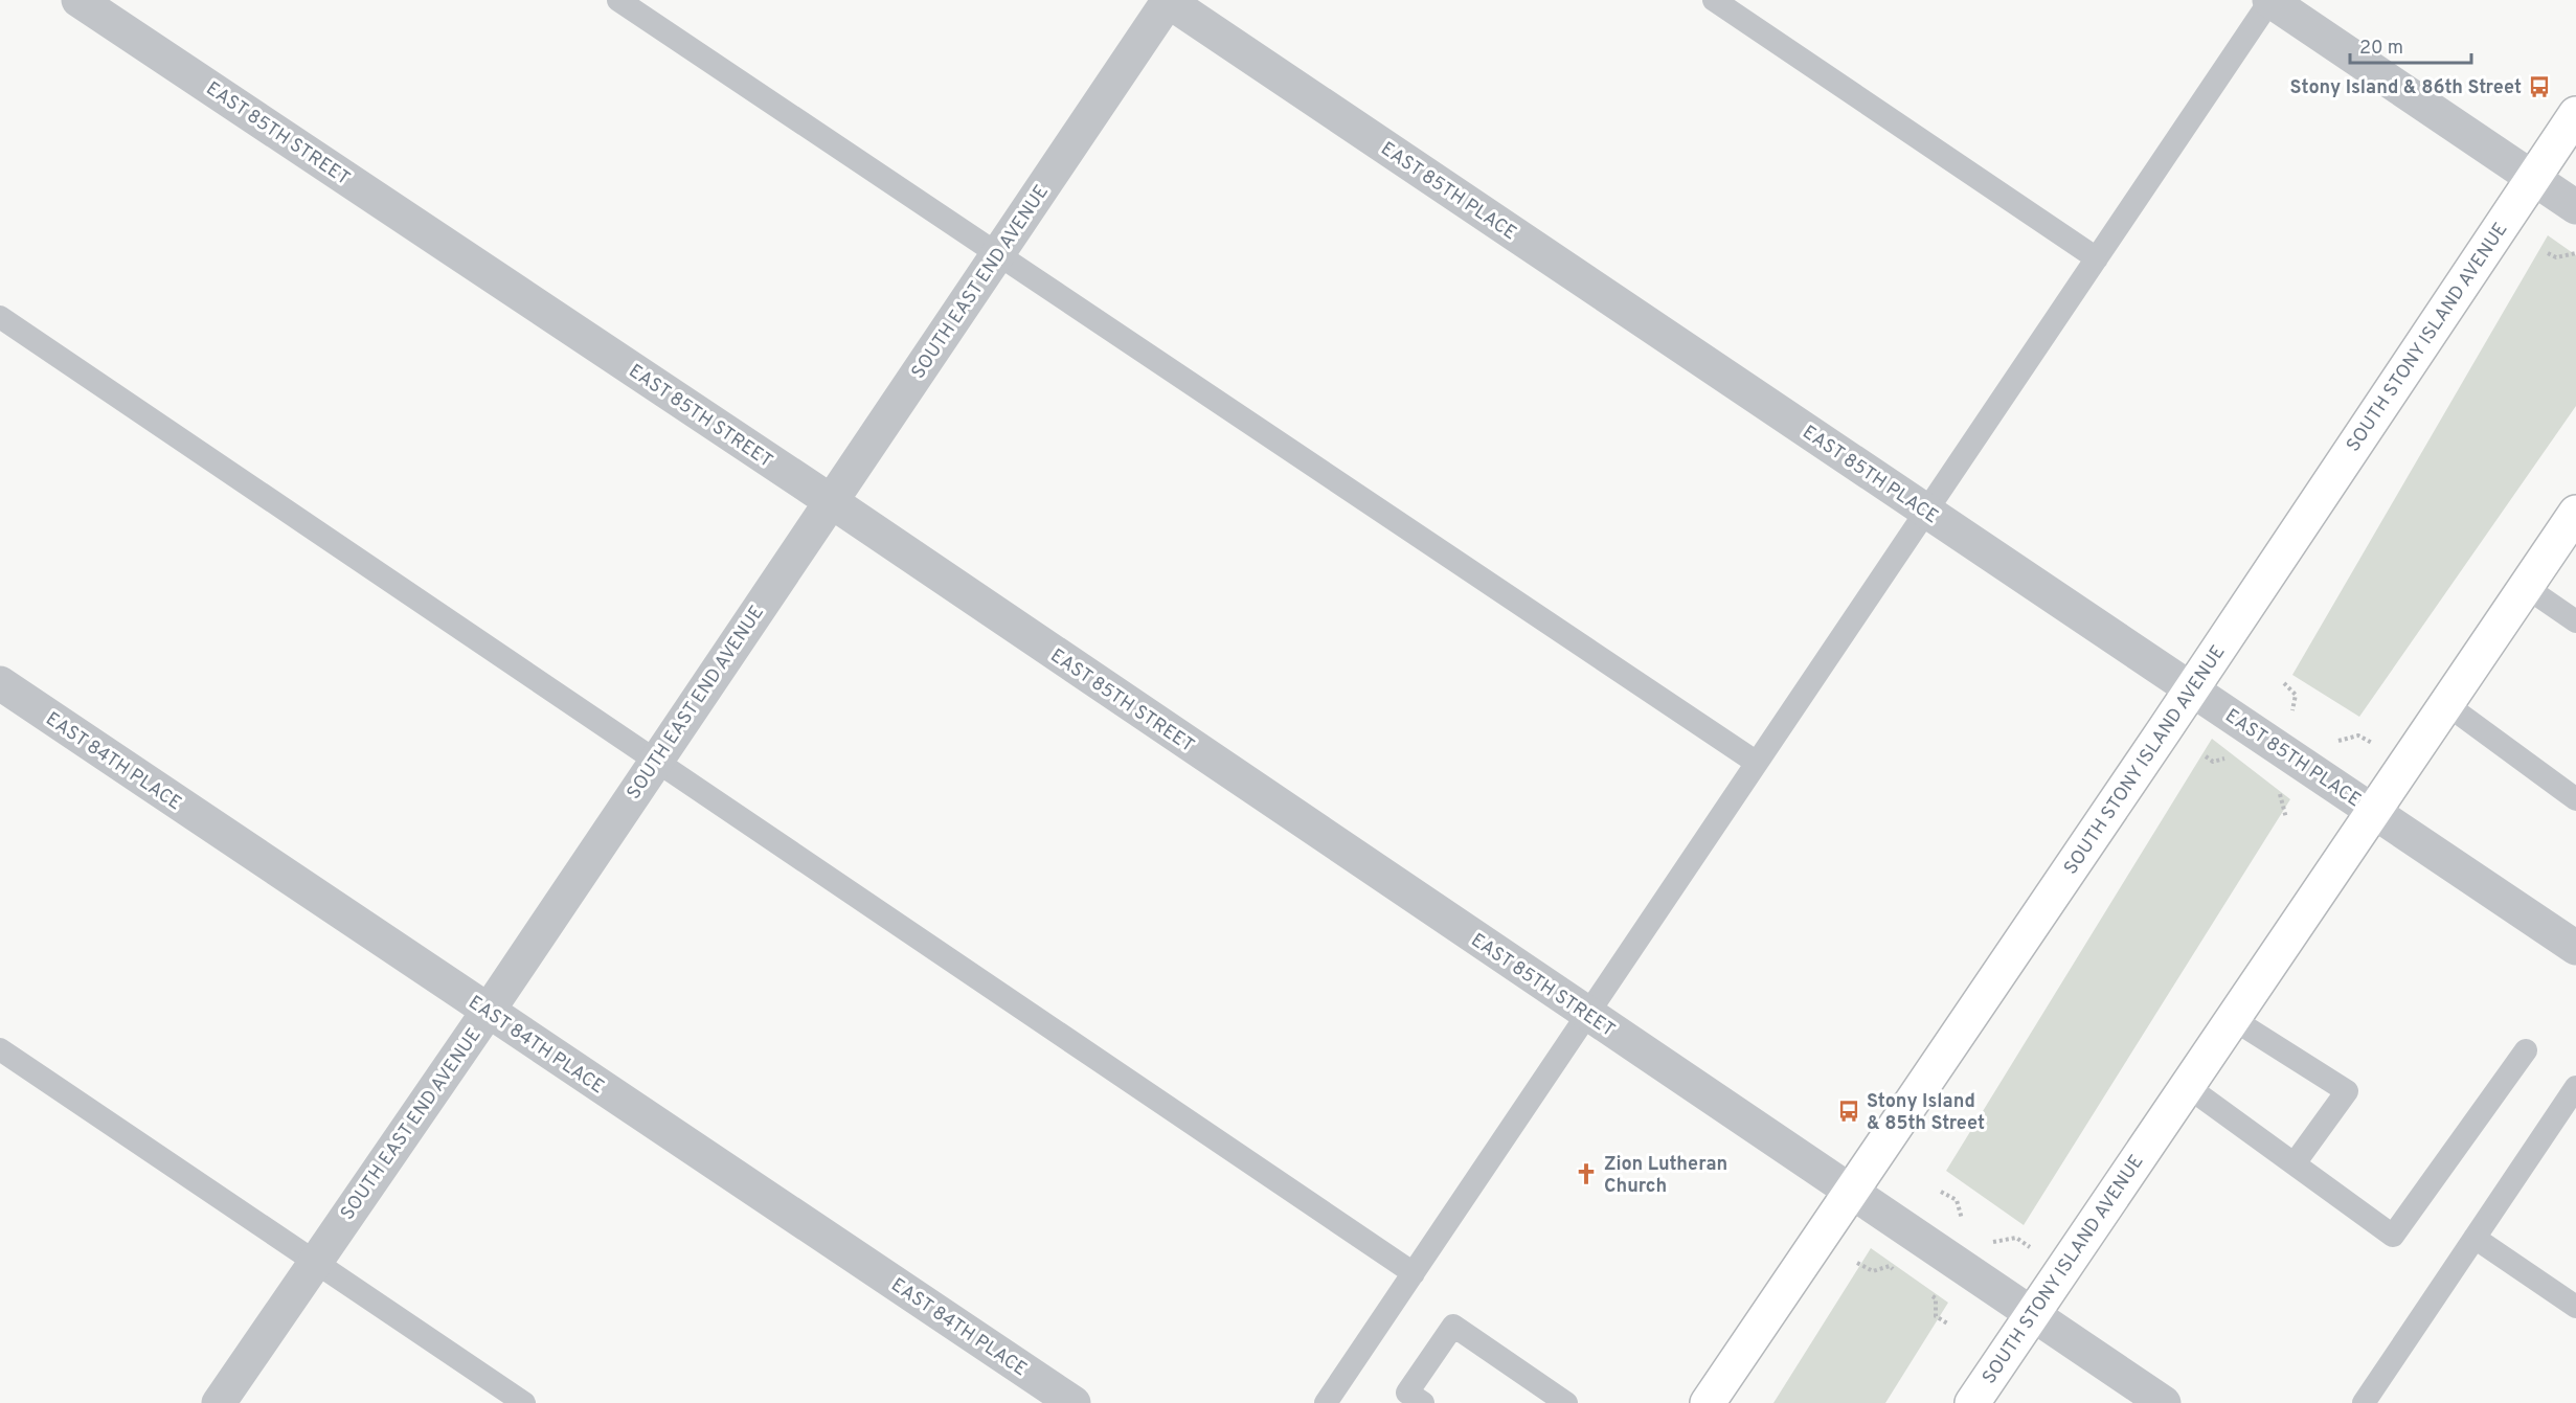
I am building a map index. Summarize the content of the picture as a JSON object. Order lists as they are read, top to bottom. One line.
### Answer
{"streets":{"highway":["SOUTH STONY ISLAND AVENUE"],"street":["EAST 85TH STREET","EAST 85TH PLACE","SOUTH EAST END AVENUE","EAST 84TH PLACE"]},"crossings":[["EAST 85TH STREET","SOUTH EAST END AVENUE"],["EAST 85TH STREET","SOUTH STONY ISLAND AVENUE"],["EAST 85TH PLACE","SOUTH EAST END AVENUE"],["EAST 85TH PLACE","SOUTH STONY ISLAND AVENUE"],["SOUTH EAST END AVENUE","EAST 84TH PLACE"]],"places":{"bus stop":["Stony Island & 86th Street","Stony Island & 85th Street"],"church":["Zion Lutheran Church"]},"scale_bar":"20 m"}
